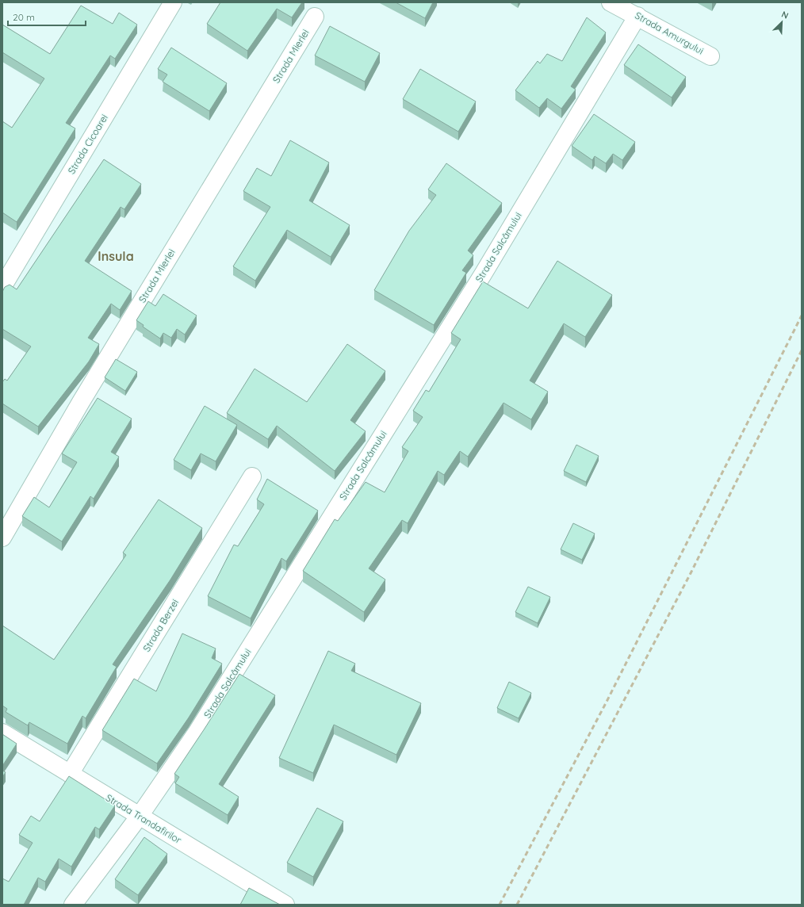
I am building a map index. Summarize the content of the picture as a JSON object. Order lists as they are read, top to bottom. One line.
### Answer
{"streets":{"street":["Strada Amurgului","Strada Mierlei","Strada Cicoarei","Strada Salcâmului","Strada Berzei","Strada Trandafirilor"]},"crossings":[["Strada Amurgului","Strada Salcâmului"],["Strada Salcâmului","Strada Trandafirilor"],["Strada Berzei","Strada Trandafirilor"]],"districts":["Insula"],"scale_bar":"20 m","north":"top right"}
